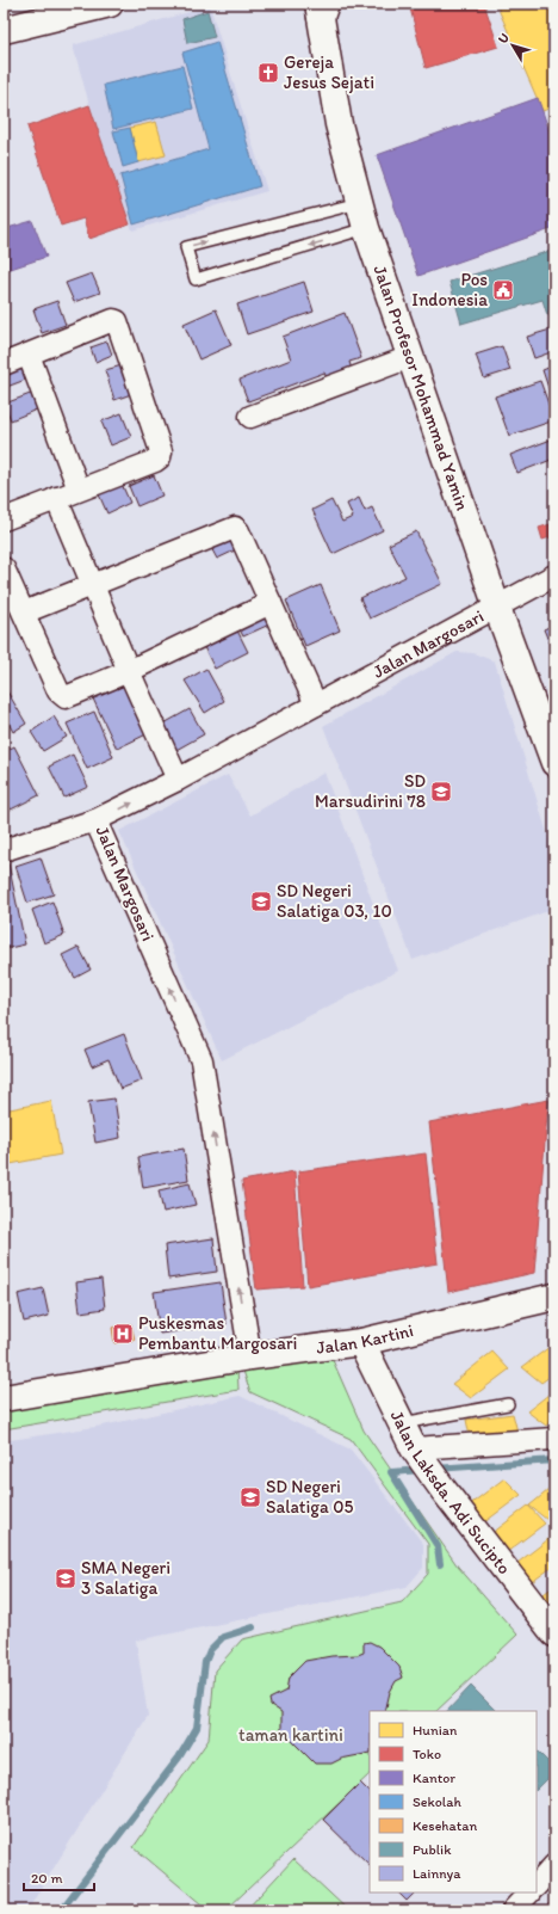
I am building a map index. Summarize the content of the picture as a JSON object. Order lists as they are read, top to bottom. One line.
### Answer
{"streets":{"main road":["Jalan Profesor Mohammad Yamin","Jalan Kartini","Jalan Laksda. Adi Sucipto"],"street":["Jalan Margosari"]},"crossings":[["Jalan Profesor Mohammad Yamin","Jalan Margosari"],["Jalan Margosari","Jalan Kartini"],["Jalan Kartini","Jalan Laksda. Adi Sucipto"]],"one_way":["Jalan Margosari"],"parks":["taman kartini"],"places":{"church":["Gereja Jesus Sejati"],"public building":["Pos Indonesia"],"school or university":["SD Marsudirini 78","SD Negeri Salatiga 03, 10","SD Negeri Salatiga 05","SMA Negeri 3 Salatiga"],"hospital":["Puskesmas Pembantu Margosari"]},"legend":["Hunian","Toko","Kantor","Sekolah","Kesehatan","Publik","Lainnya"],"scale_bar":"20 m","north":"top left"}
